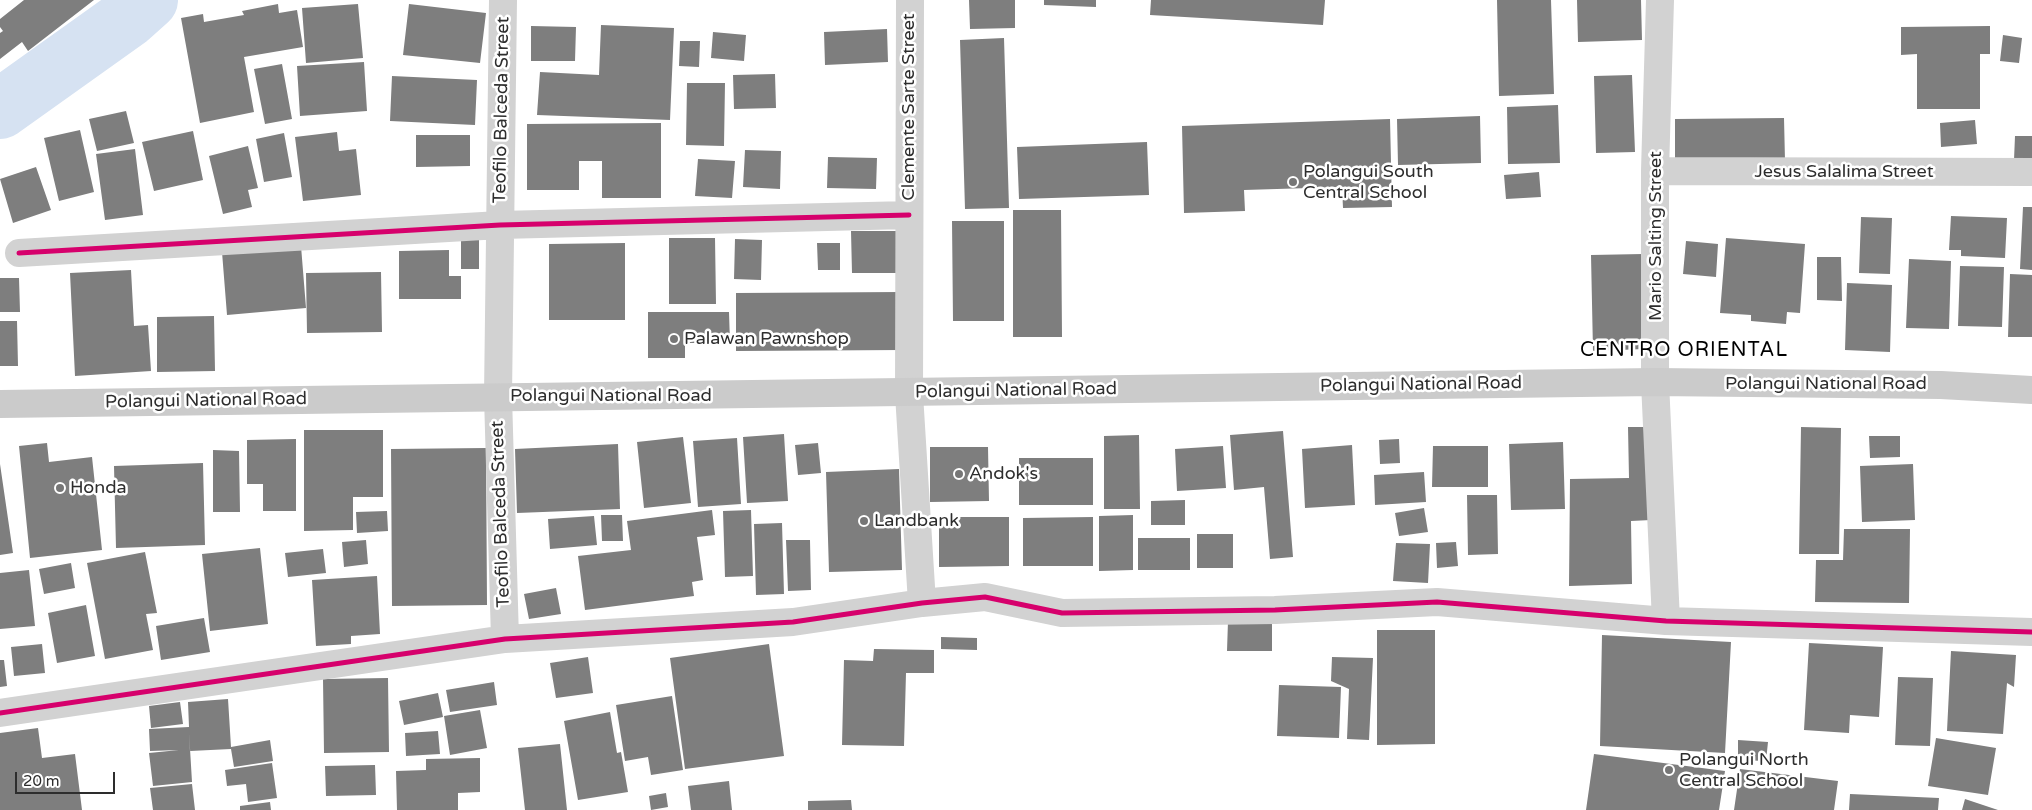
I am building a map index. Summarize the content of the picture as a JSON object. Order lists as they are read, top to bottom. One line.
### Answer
{"streets":{"main road":["Polangui National Road"],"street":["Clemente Sarte Street","Teofilo Balceda Street","Jesus Salalima Street","Mario Salting Street"]},"crossings":[["Clemente Sarte Street","Polangui National Road"],["Teofilo Balceda Street","Polangui National Road"],["Jesus Salalima Street","Mario Salting Street"],["Mario Salting Street","Polangui National Road"]],"districts":["CENTRO ORIENTAL"],"places":["Polangui South Central School","Palawan Pawnshop","Andok's","Honda","Landbank","Polangui North Central School"],"scale_bar":"20 m"}
